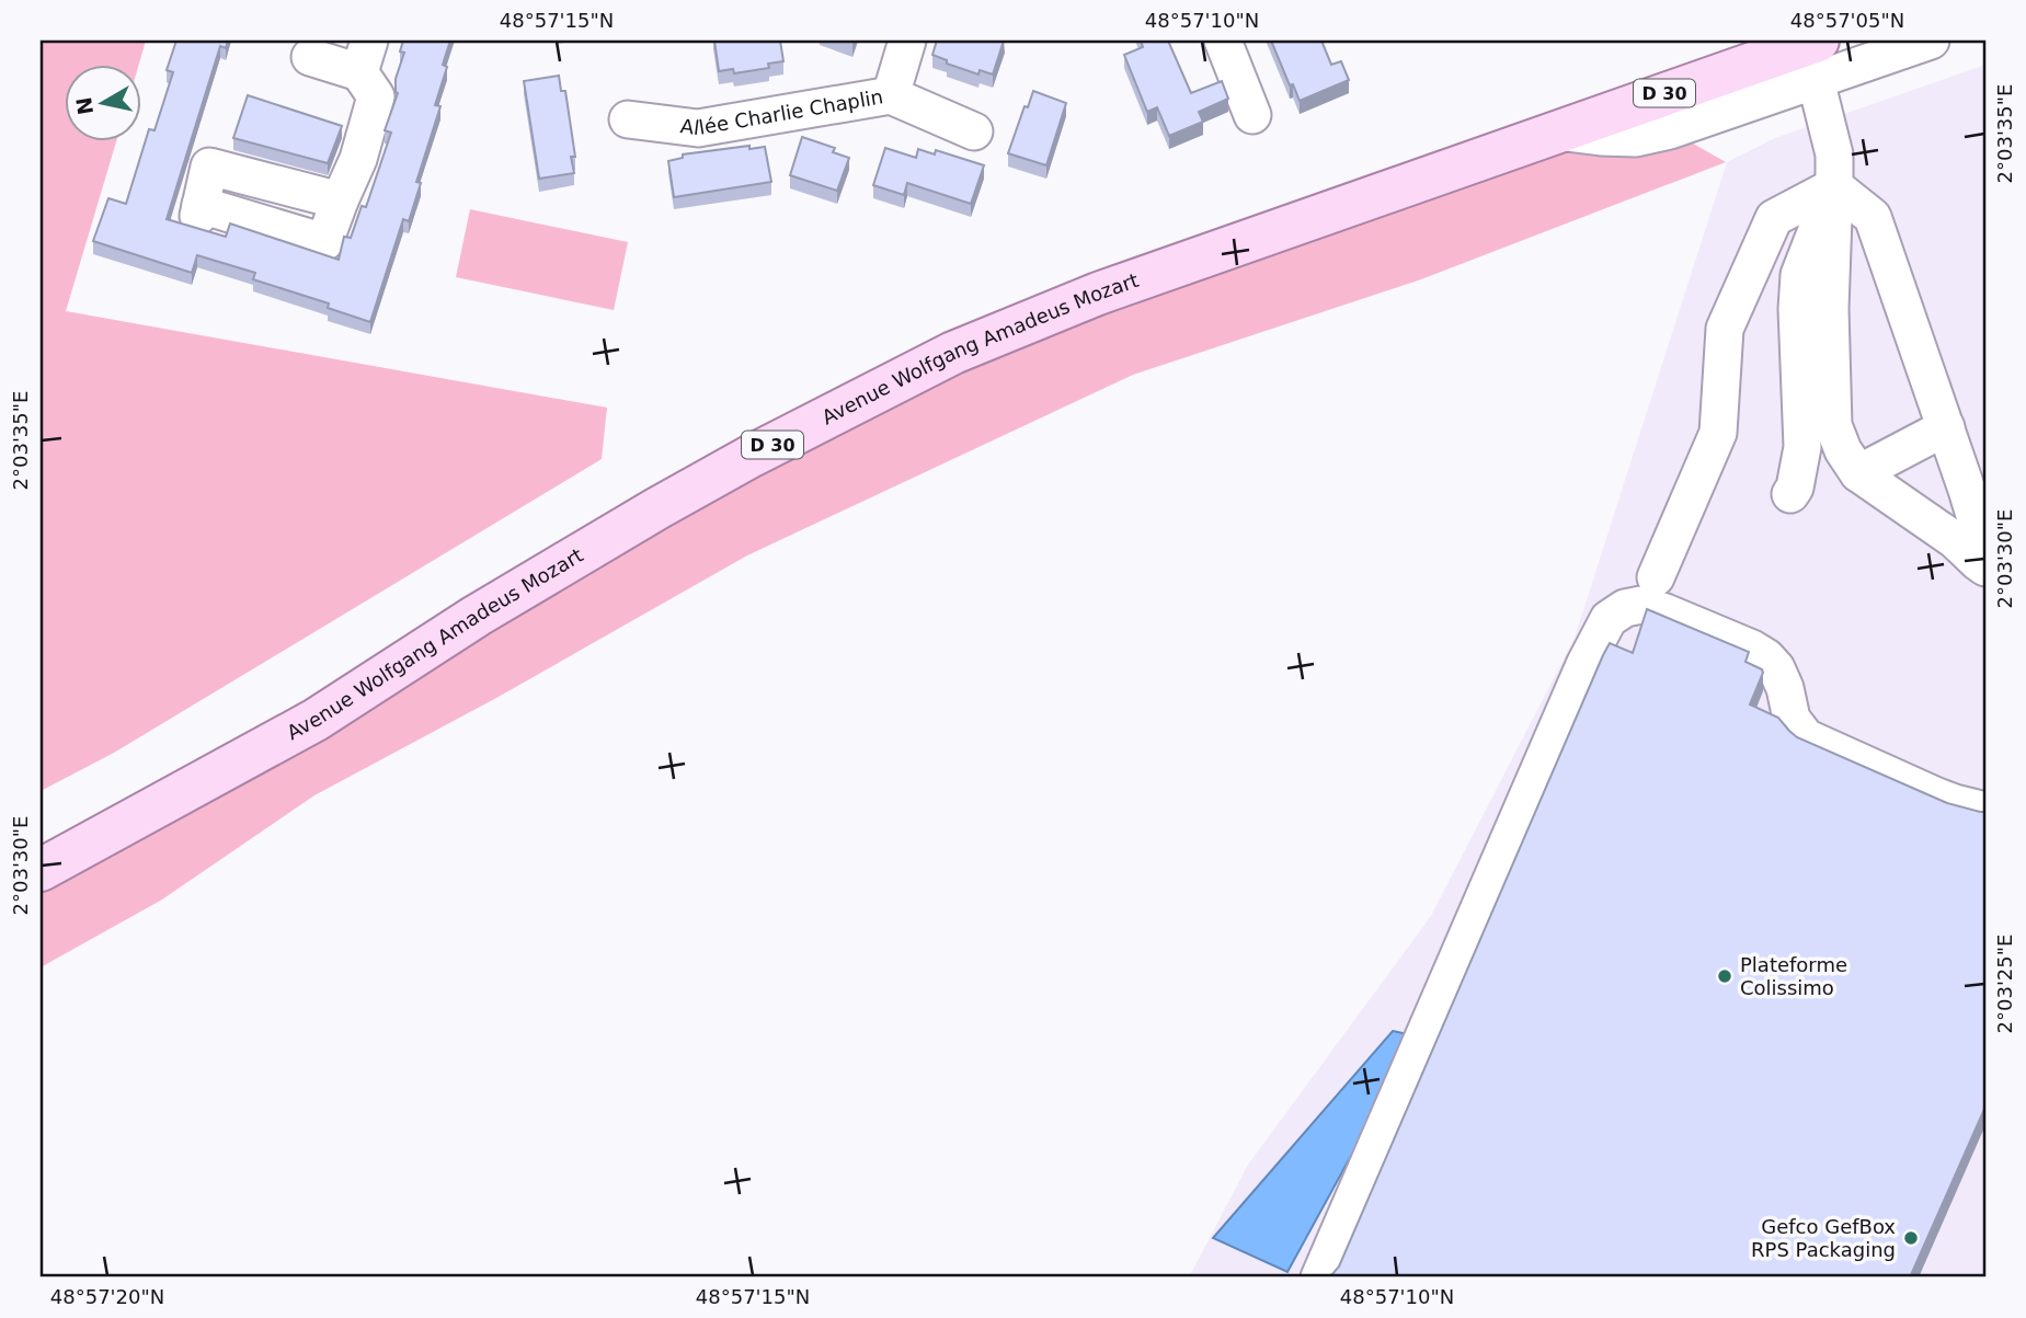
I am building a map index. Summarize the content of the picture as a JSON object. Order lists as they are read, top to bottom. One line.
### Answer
{"streets":{"main road":["D 30","Avenue Wolfgang Amadeus Mozart"],"street":["Allée Charlie Chaplin"]},"places":["Plateforme Colissimo","Gefco GefBox RPS Packaging"],"north":"left","coordinates":["48°57'15\"N","48°57'10\"N","48°57'05\"N","2°03'35\"E","2°03'30\"E","2°03'25\"E","48°57'20\"N"]}
